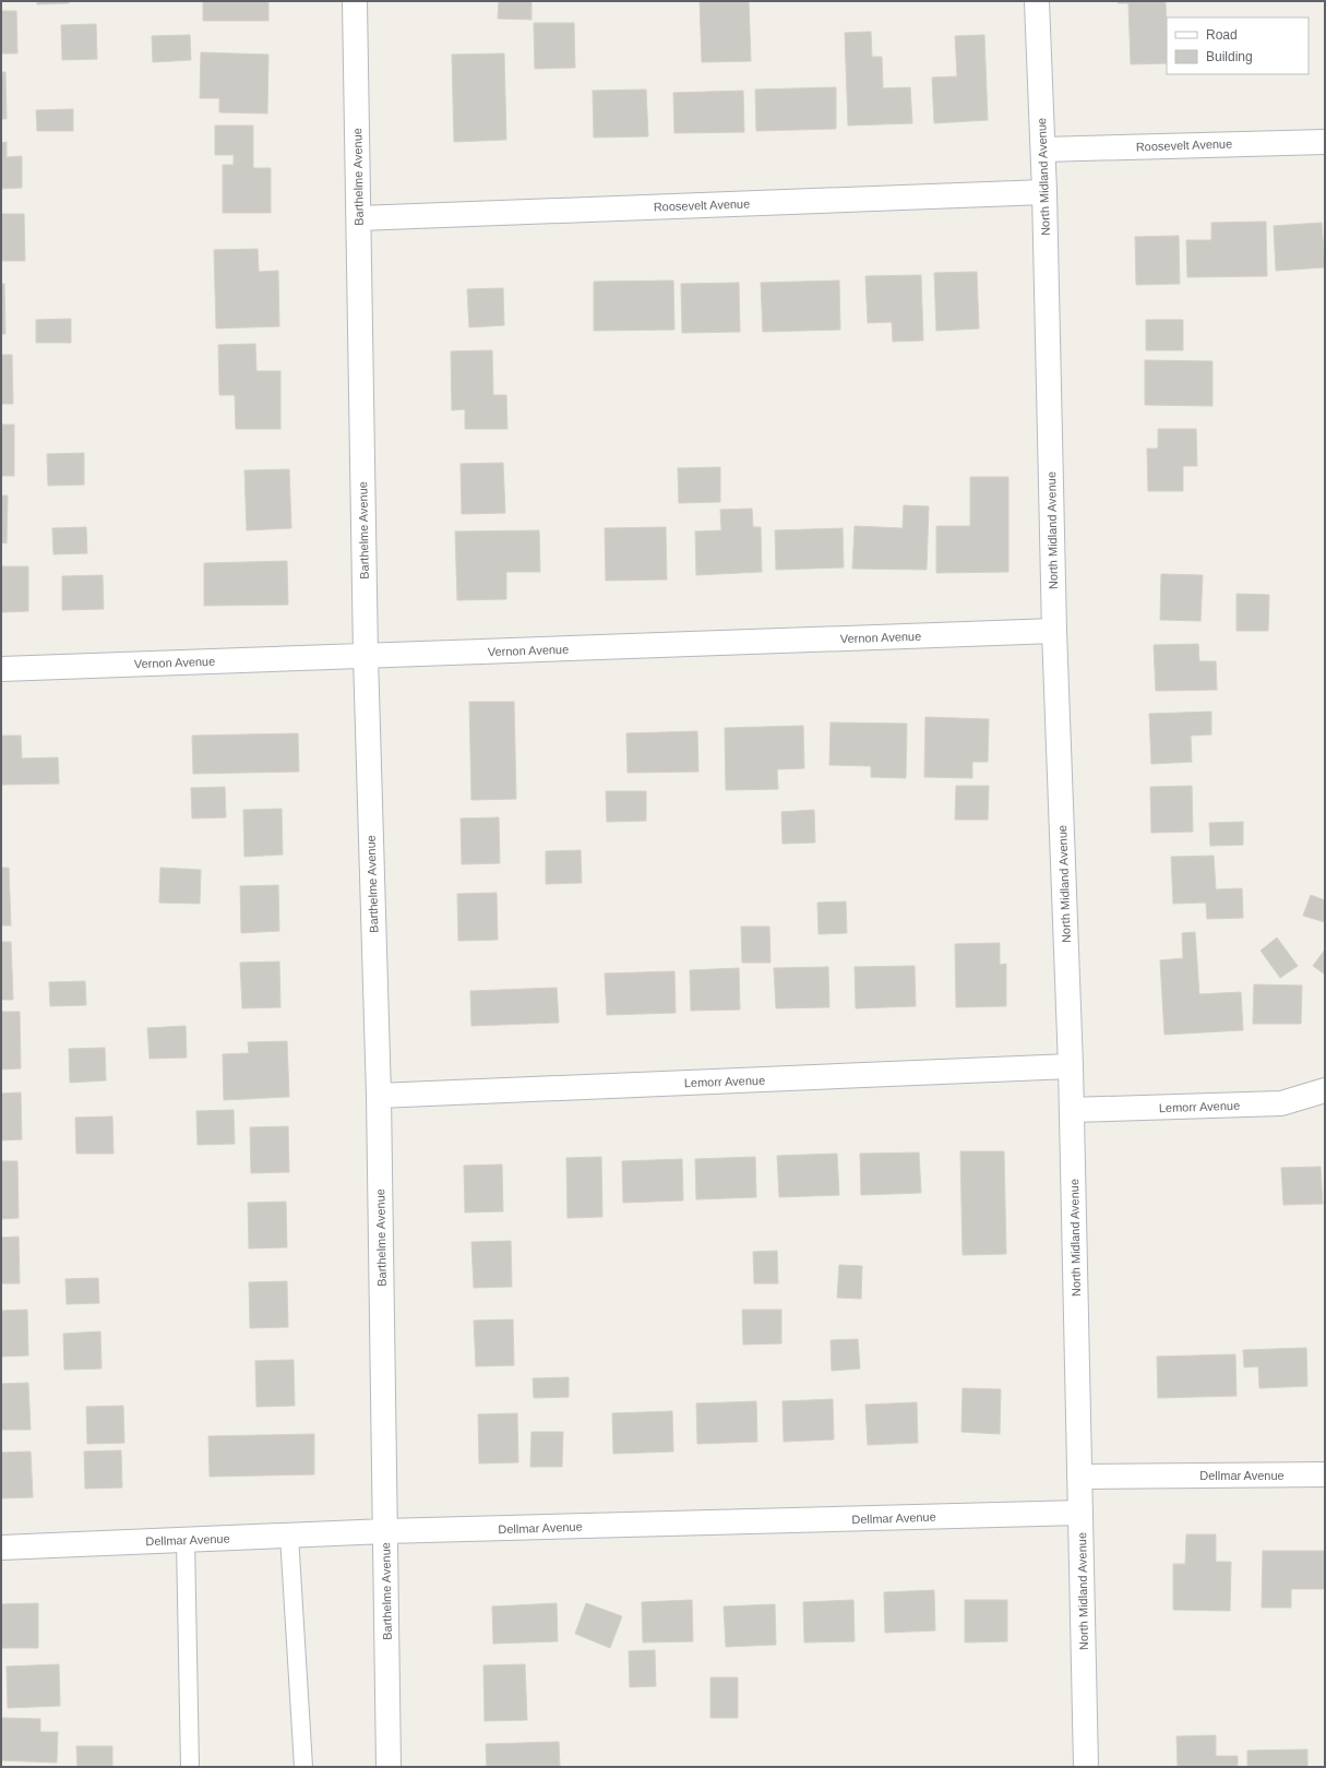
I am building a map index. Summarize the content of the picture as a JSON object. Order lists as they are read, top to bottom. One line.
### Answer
{"streets":{"street":["Roosevelt Avenue","Barthelme Avenue","North Midland Avenue","Vernon Avenue","Lemorr Avenue","Dellmar Avenue"]},"crossings":[["Roosevelt Avenue","Barthelme Avenue"],["Roosevelt Avenue","North Midland Avenue"],["Barthelme Avenue","Vernon Avenue"],["Barthelme Avenue","Lemorr Avenue"],["Barthelme Avenue","Dellmar Avenue"],["North Midland Avenue","Vernon Avenue"],["North Midland Avenue","Lemorr Avenue"],["North Midland Avenue","Dellmar Avenue"]],"legend":["Road","Building"]}
